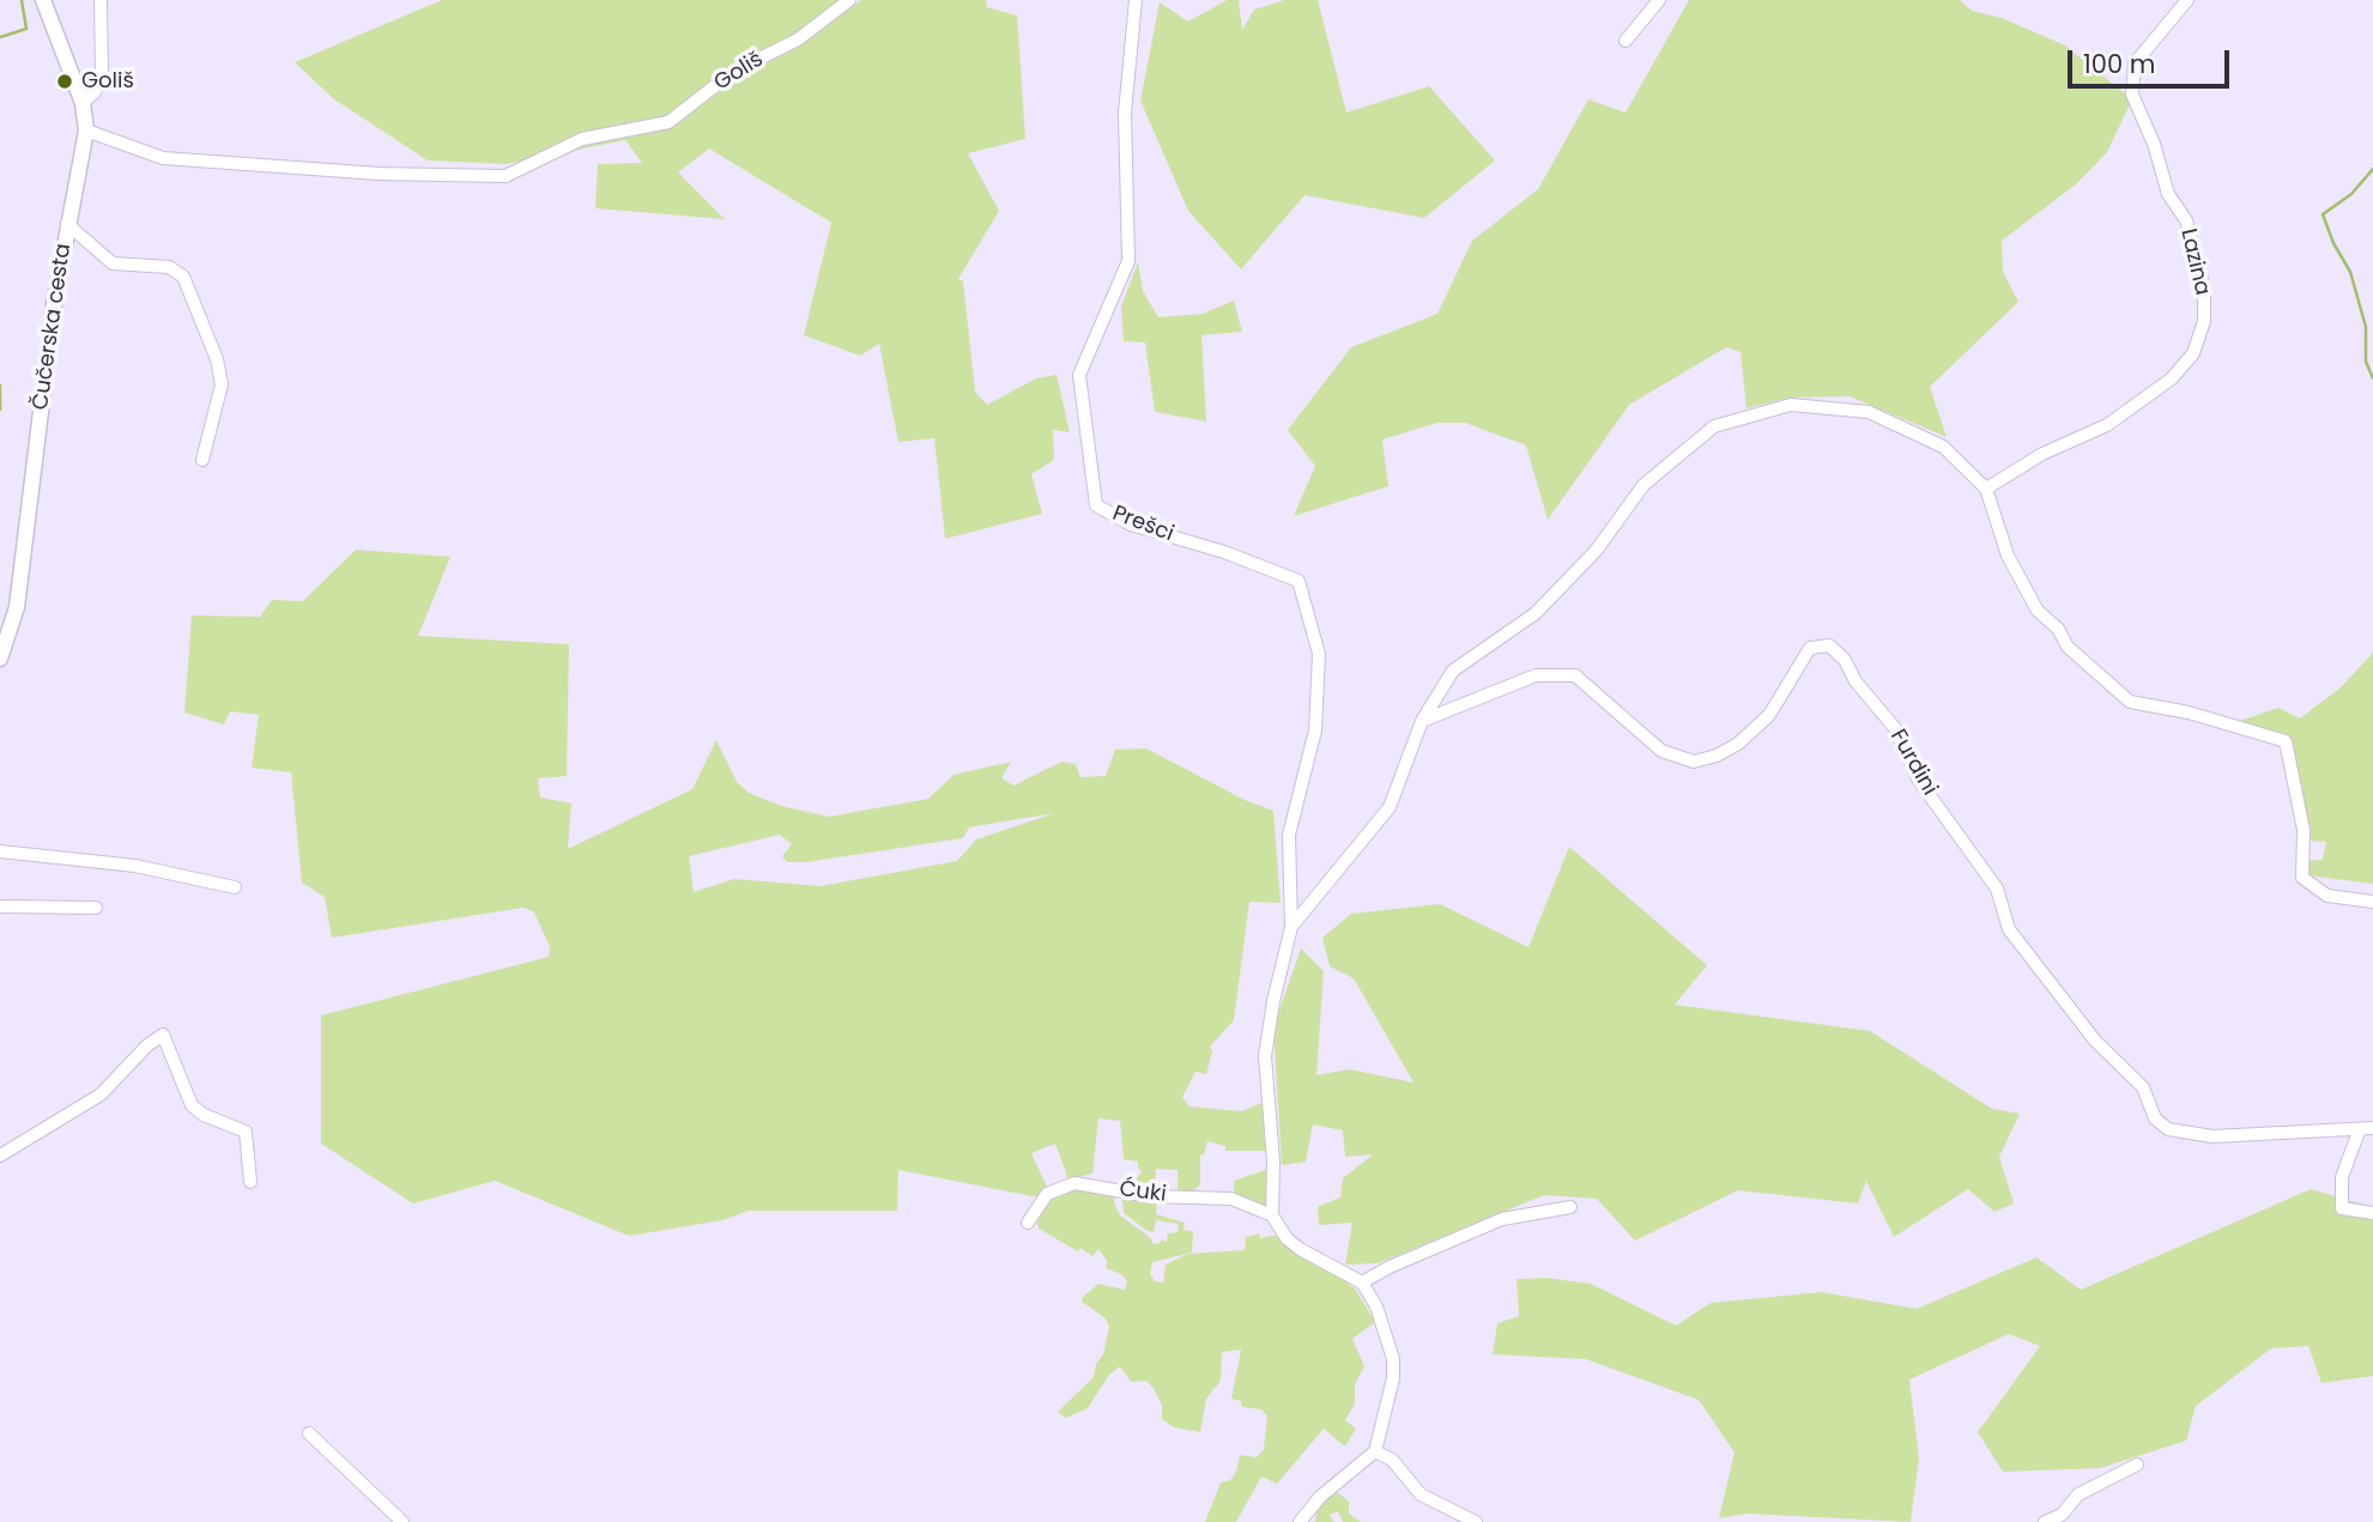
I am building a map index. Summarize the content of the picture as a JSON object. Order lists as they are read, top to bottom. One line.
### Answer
{"streets":{"street":["Goliš","Lazina","Čučerska cesta","Prešci","Furdini","Ćuki"]},"crossings":[["Goliš","Čučerska cesta"]],"places":["Goliš"],"scale_bar":"100 m"}
